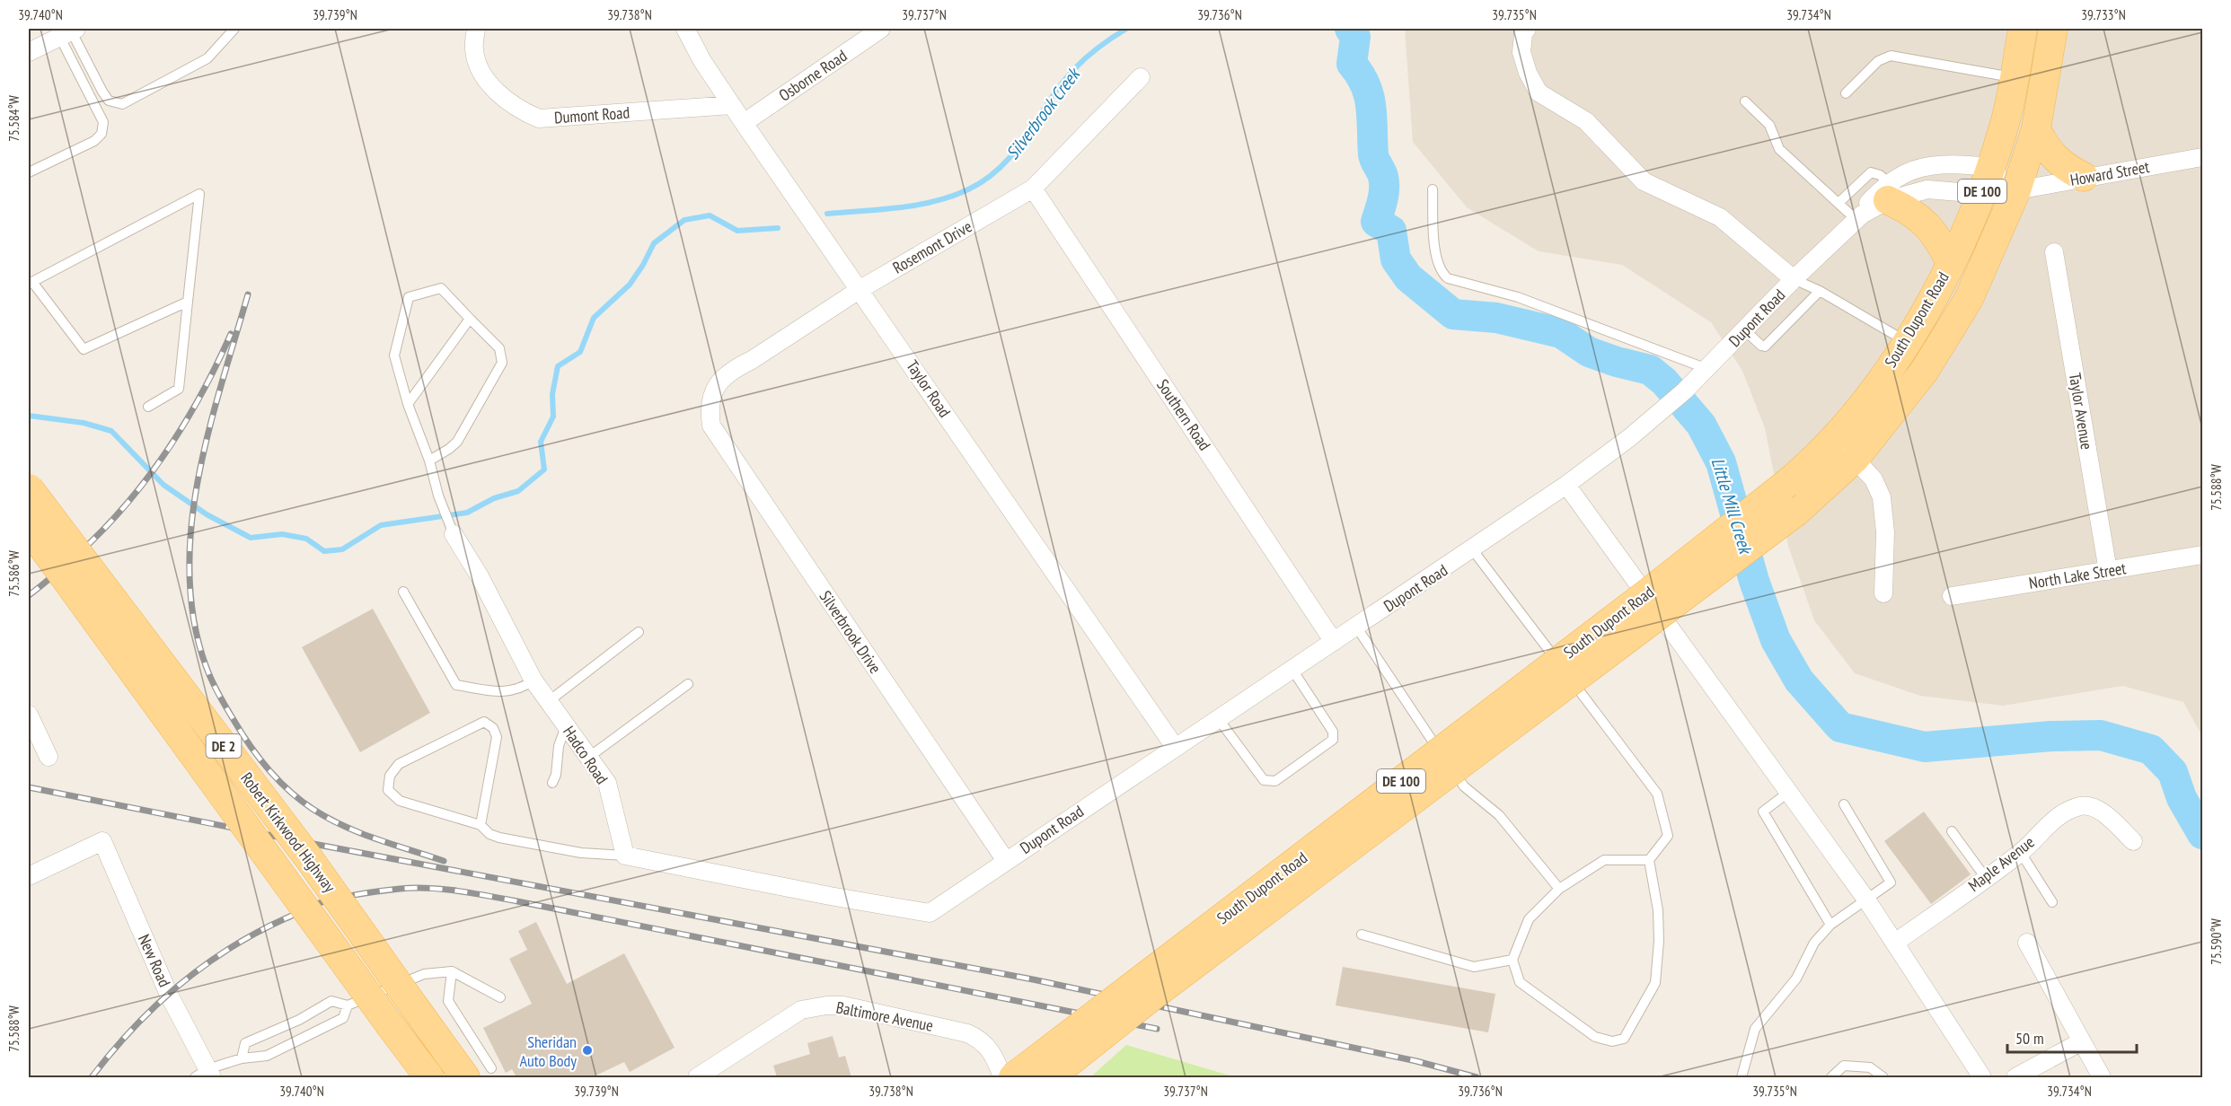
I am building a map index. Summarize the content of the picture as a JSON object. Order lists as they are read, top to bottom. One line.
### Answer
{"streets":{"main road":["DE 100","South Dupont Road","DE 2","Robert Kirkwood Highway"],"street":["Osborne Road","Dumont Road","Howard Street","Rosemont Drive","Dupont Road","Taylor Road","Taylor Avenue","Southern Road","North Lake Street","Silverbrook Drive","Hadco Road","Maple Avenue","New Road","Baltimore Avenue"]},"crossings":[["Osborne Road","Taylor Road"],["Dumont Road","Taylor Road"],["Howard Street","Dupont Road"],["Howard Street","South Dupont Road"],["Rosemont Drive","Taylor Road"],["Rosemont Drive","Southern Road"],["Rosemont Drive","Silverbrook Drive"],["Dupont Road","South Dupont Road"],["Dupont Road","Taylor Road"],["Dupont Road","Southern Road"],["Dupont Road","Silverbrook Drive"],["Dupont Road","Hadco Road"],["Taylor Avenue","North Lake Street"]],"water":["Silverbrook Creek","Little Mill Creek"],"places":["Sheridan Auto Body"],"scale_bar":"50 m","coordinates":["39.740°N","39.739°N","39.738°N","39.737°N","39.736°N","39.735°N","39.734°N","39.733°N","75.584°W","75.588°W","75.586°W","75.590°W"]}
